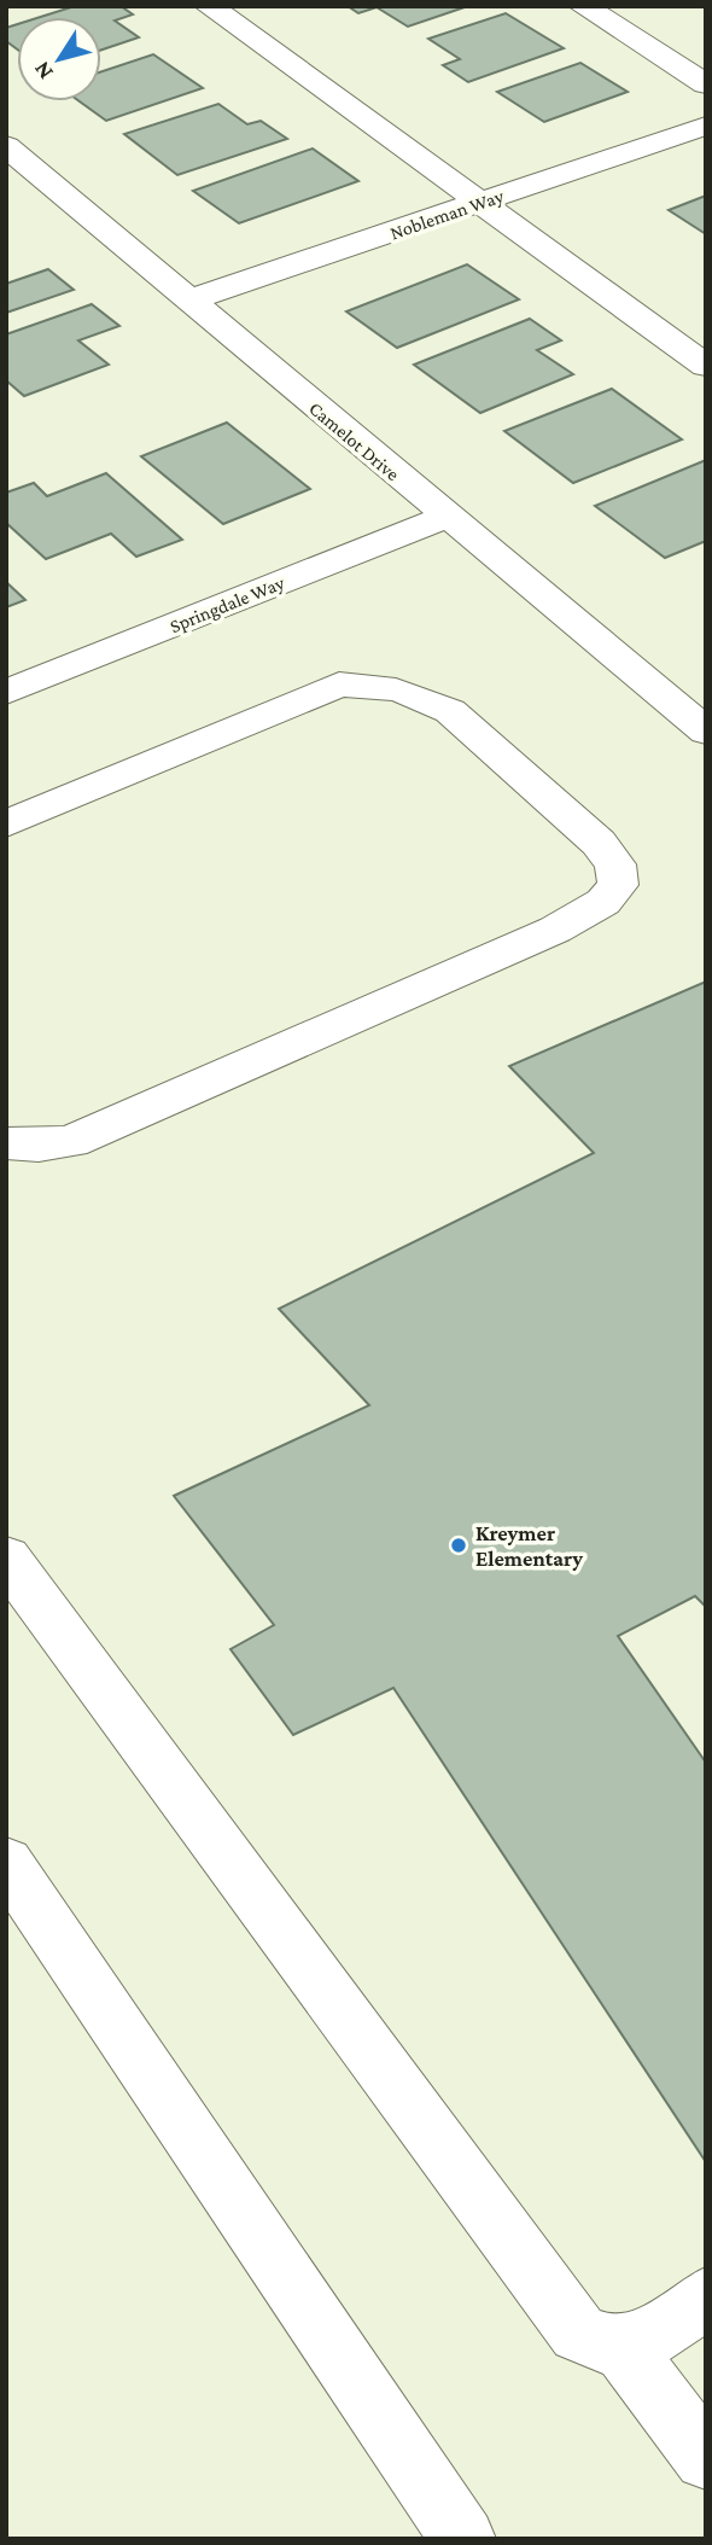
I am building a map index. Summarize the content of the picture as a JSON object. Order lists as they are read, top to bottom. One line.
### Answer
{"streets":{"street":["Nobleman Way","Camelot Drive","Springdale Way"]},"crossings":[["Nobleman Way","Camelot Drive"],["Camelot Drive","Springdale Way"]],"places":["Kreymer Elementary"],"north":"bottom left"}
